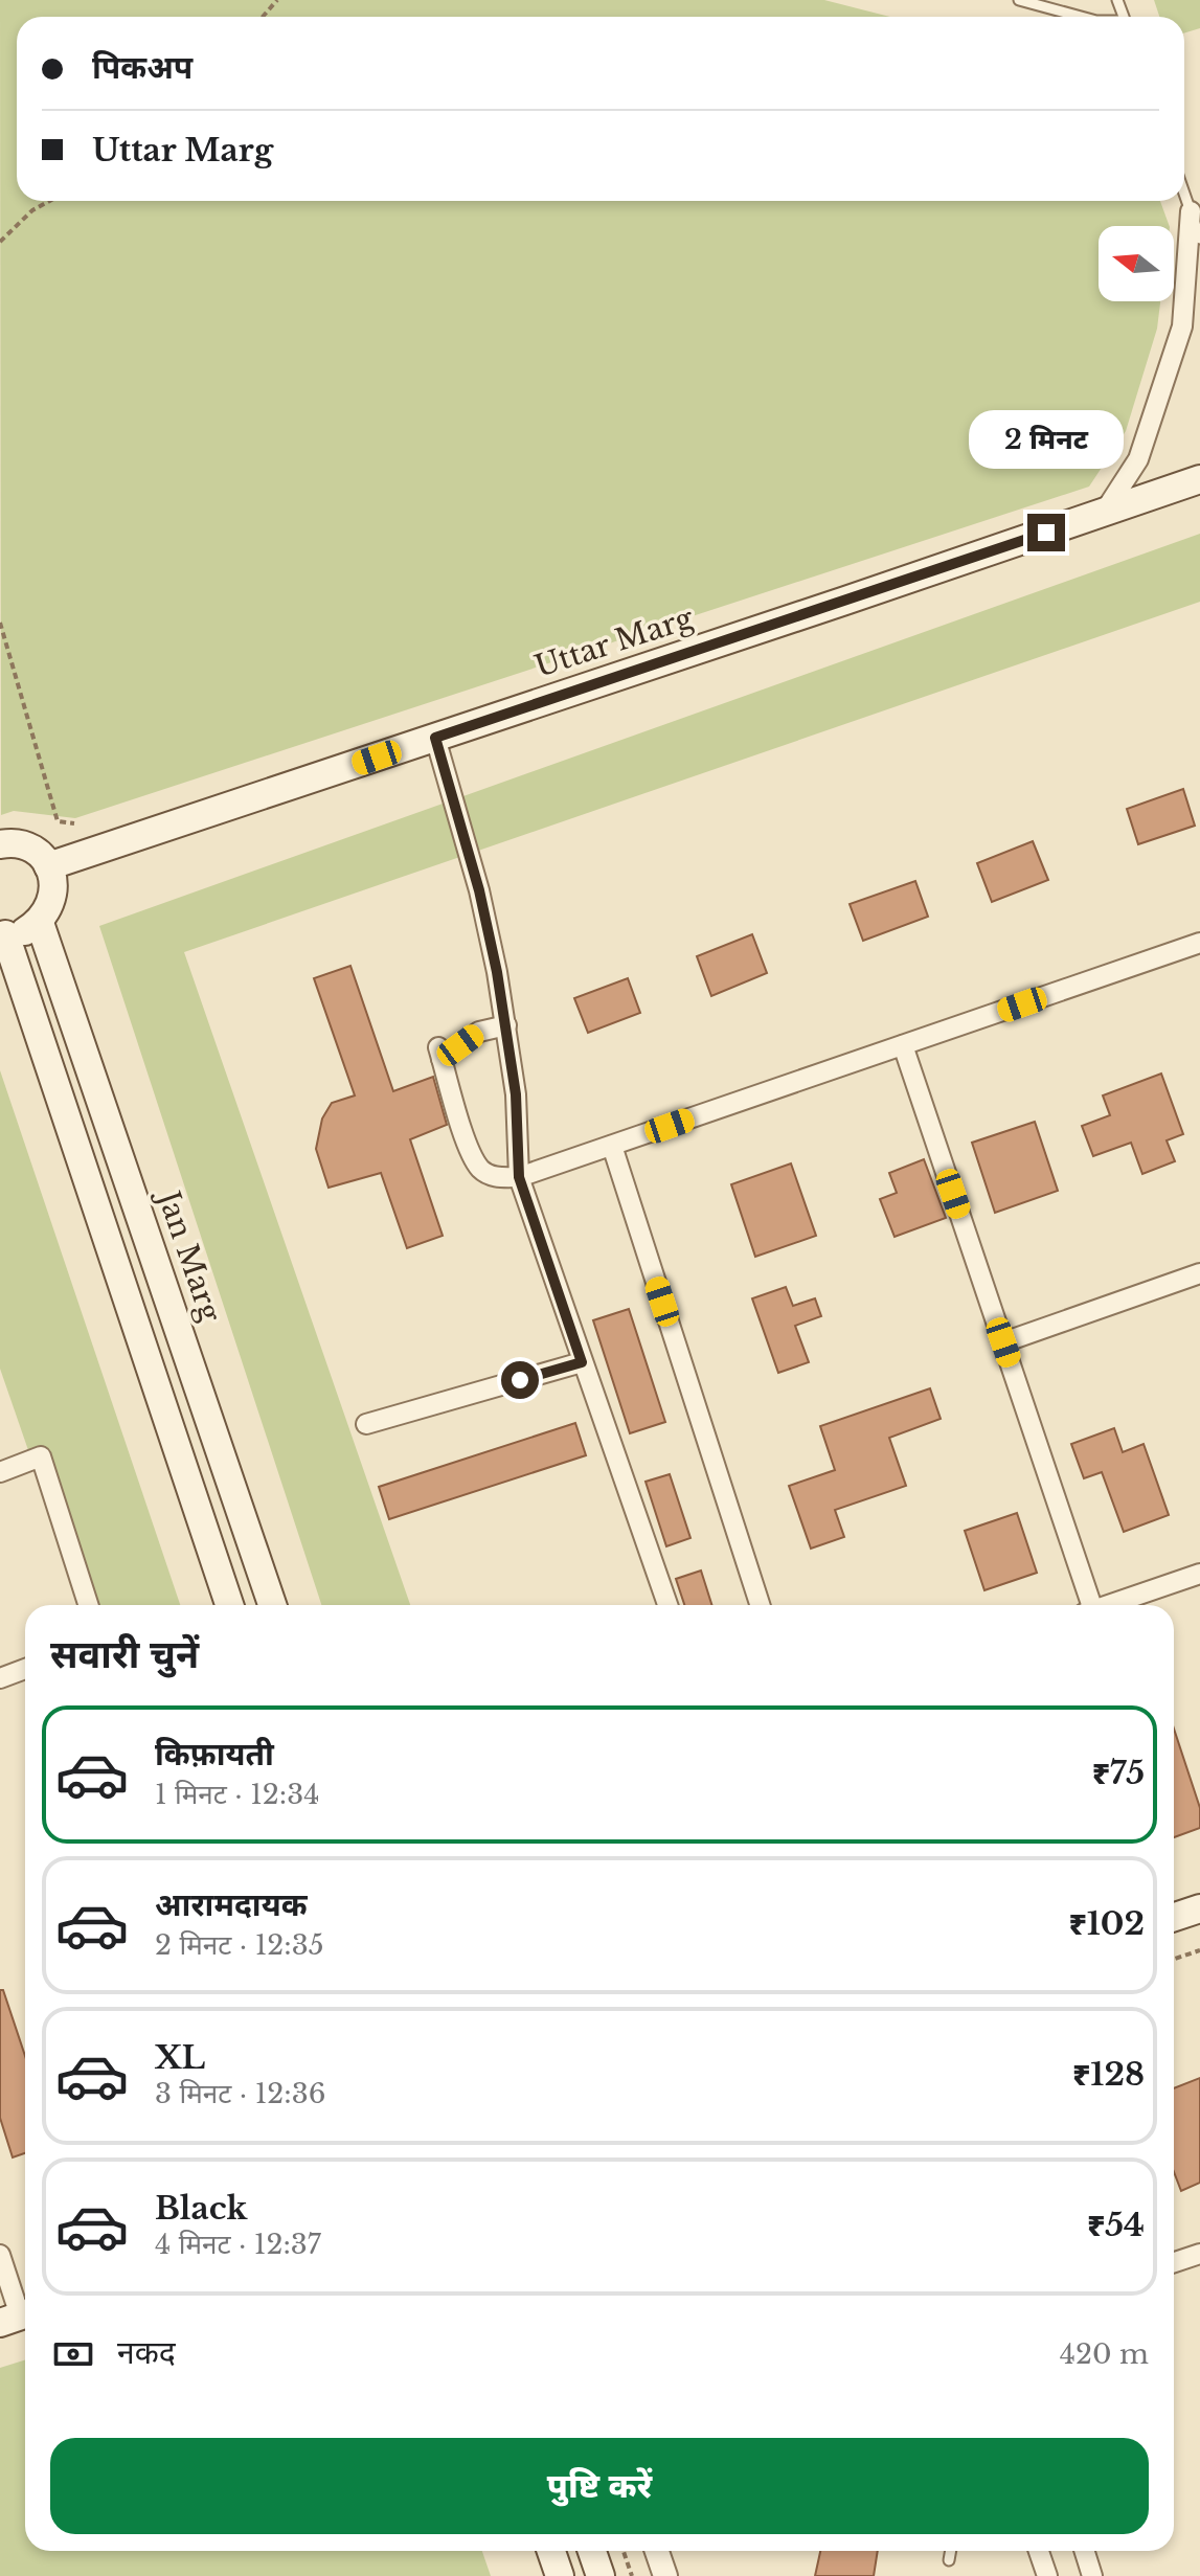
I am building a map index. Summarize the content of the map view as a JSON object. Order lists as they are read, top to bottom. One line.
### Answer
{"streets":{"main road":["Uttar Marg","Jan Marg"]},"north":"left","page":{"banner":["पिकअप","Uttar Marg"],"bubble":"2 मिनट","heading":"सवारी चुनें","list":[{"name":"किफ़ायती","note":"1 मिनट · 12:34","value":"₹75"},{"name":"आरामदायक","note":"2 मिनट · 12:35","value":"₹102"},{"name":"XL","note":"3 मिनट · 12:36","value":"₹128"},{"name":"Black","note":"4 मिनट · 12:37","value":"₹54"}],"pay":["नकद","420 m"],"buttons":"पुष्टि करें"}}
